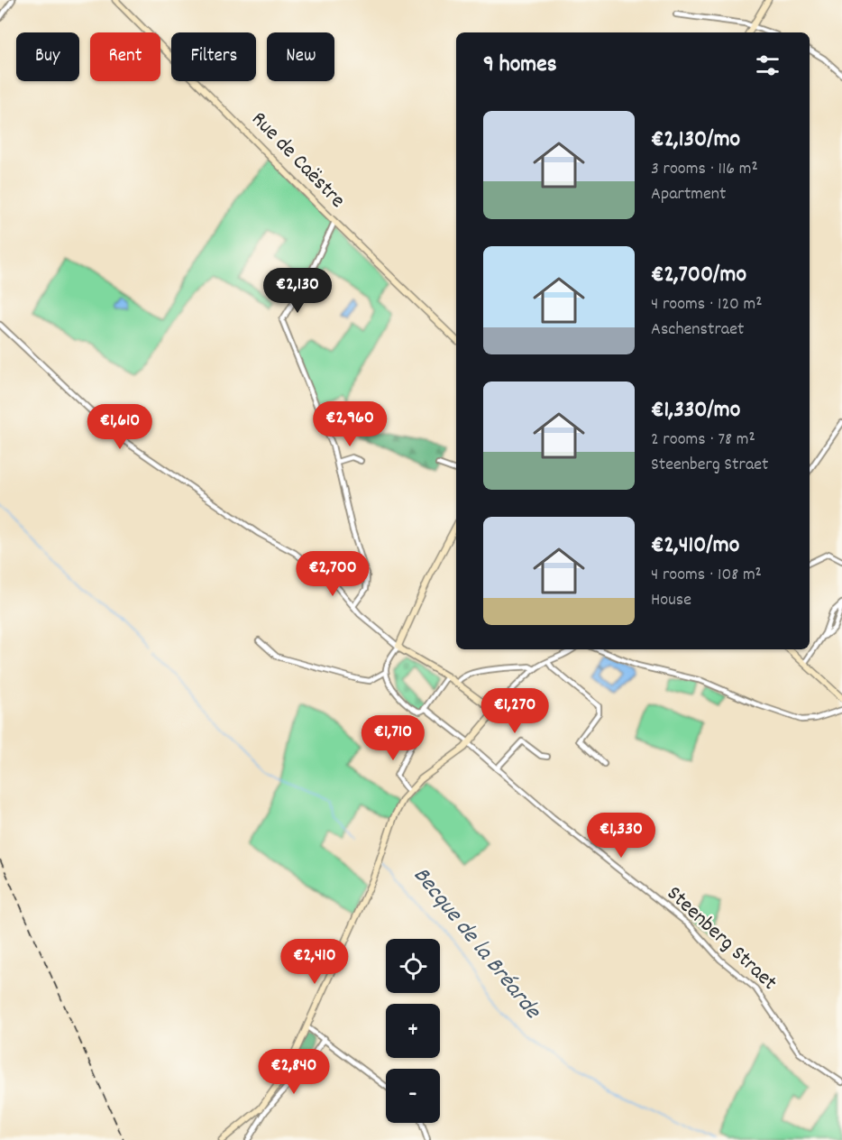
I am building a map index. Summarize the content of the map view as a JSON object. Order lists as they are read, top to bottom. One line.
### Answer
{"streets":{"street":["Rue de Caëstre","Steenberg Straet"]},"water":["Becque de la Bréarde"],"page":{"chip":["Buy","Rent","Filters","New"],"heading":"9 homes","list":[{"name":"€2,130/mo","note":"3 rooms · 116 m² · Apartment"},{"name":"€2,700/mo","note":"4 rooms · 120 m² · Aschenstraet"},{"name":"€1,330/mo","note":"2 rooms · 78 m² · Steenberg Straet"},{"name":"€2,410/mo","note":"4 rooms · 108 m² · House"}],"price":["€2,130","€2,960","€1,610","€2,700","€1,270","€1,710","€1,330","€2,410","€2,840"],"map_buttons":["+","−"]}}
